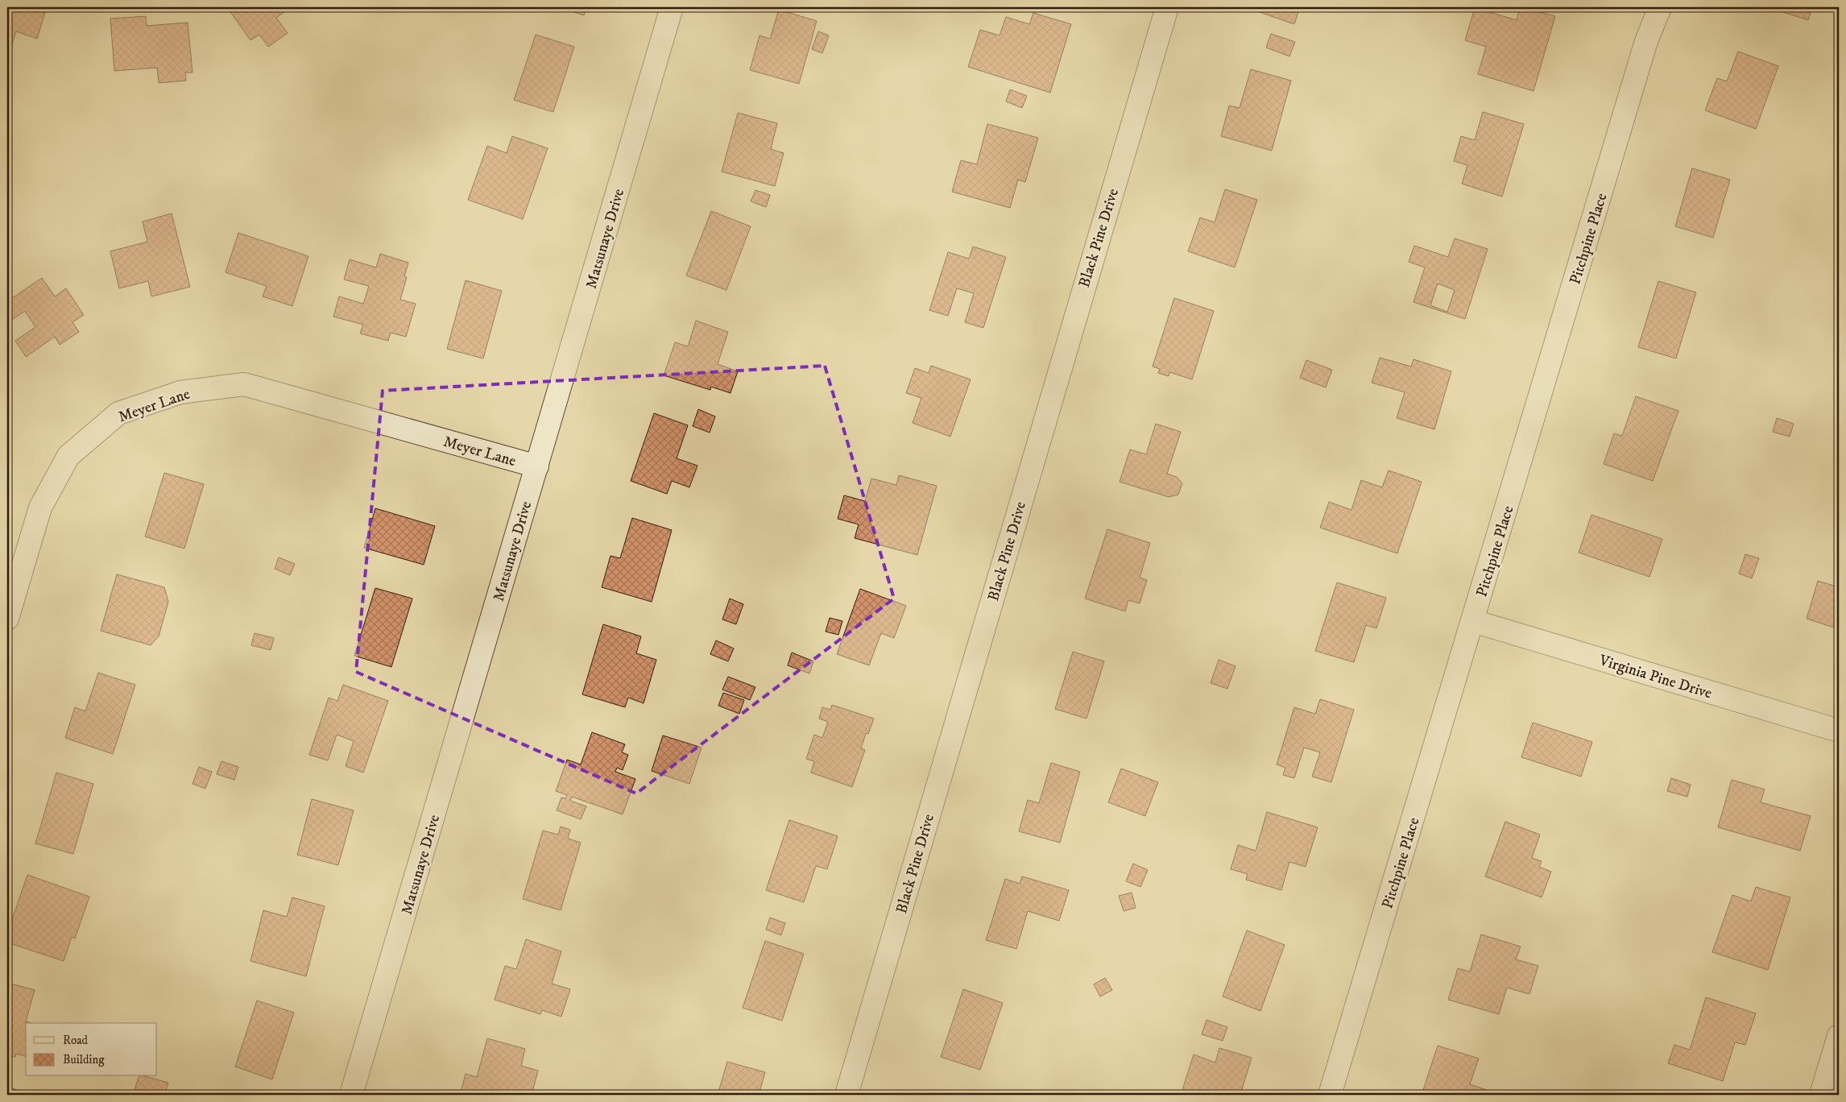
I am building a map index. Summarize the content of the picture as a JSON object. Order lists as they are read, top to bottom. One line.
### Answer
{"streets":{"street":["Black Pine Drive","Matsunaye Drive","Pitchpine Place","Meyer Lane","Virginia Pine Drive"]},"crossings":[["Matsunaye Drive","Meyer Lane"],["Pitchpine Place","Virginia Pine Drive"]],"legend":["Road","Building"]}
